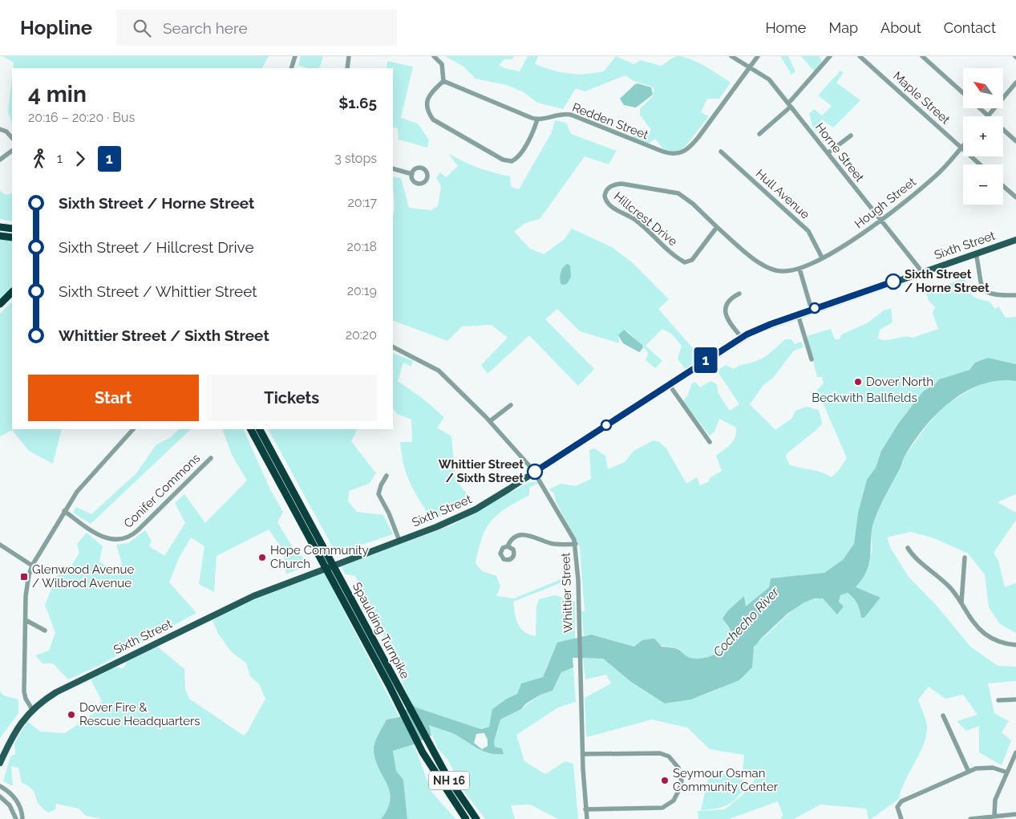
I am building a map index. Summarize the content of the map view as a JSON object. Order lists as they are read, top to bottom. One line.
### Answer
{"streets":{"highway":["Spaulding Turnpike","NH 16"],"main road":["Sixth Street"],"street":["Maple Street","Redden Street","Horne Street","Hull Avenue","Hough Street","Hillcrest Drive","Conifer Commons","Whittier Street"]},"crossings":[["Maple Street","Hough Street"],["Redden Street","Horne Street"],["Horne Street","Hough Street"],["Horne Street","Sixth Street"],["Hull Avenue","Hough Street"],["Hough Street","Hillcrest Drive"],["Sixth Street","Whittier Street"]],"water":["Cochecho River"],"parks":["Beckwith Ballfields"],"places":{"other":["Sixth Street / Horne Street","Dover North","Whittier Street / Sixth Street","Hope Community Church","Dover Fire & Rescue Headquarters","Seymour Osman Community Center"],"transit":["Glenwood Avenue / Wilbrod Avenue"]},"lines":["bus line 1"],"north":"top left","page":{"header":"Hopline","search":"Search here","nav":["Home","Map","About","Contact"],"on_map":"1","map_buttons":["+","−"],"heading":["4 min","20:16 – 20:20 · Bus","$1.65"],"legs":["1","1","3 stops"],"list":[{"name":"Sixth Street / Horne Street","value":"20:17"},{"name":"Sixth Street / Hillcrest Drive","value":"20:18"},{"name":"Sixth Street / Whittier Street","value":"20:19"},{"name":"Whittier Street / Sixth Street","value":"20:20"}],"buttons":["Start","Tickets"]}}
